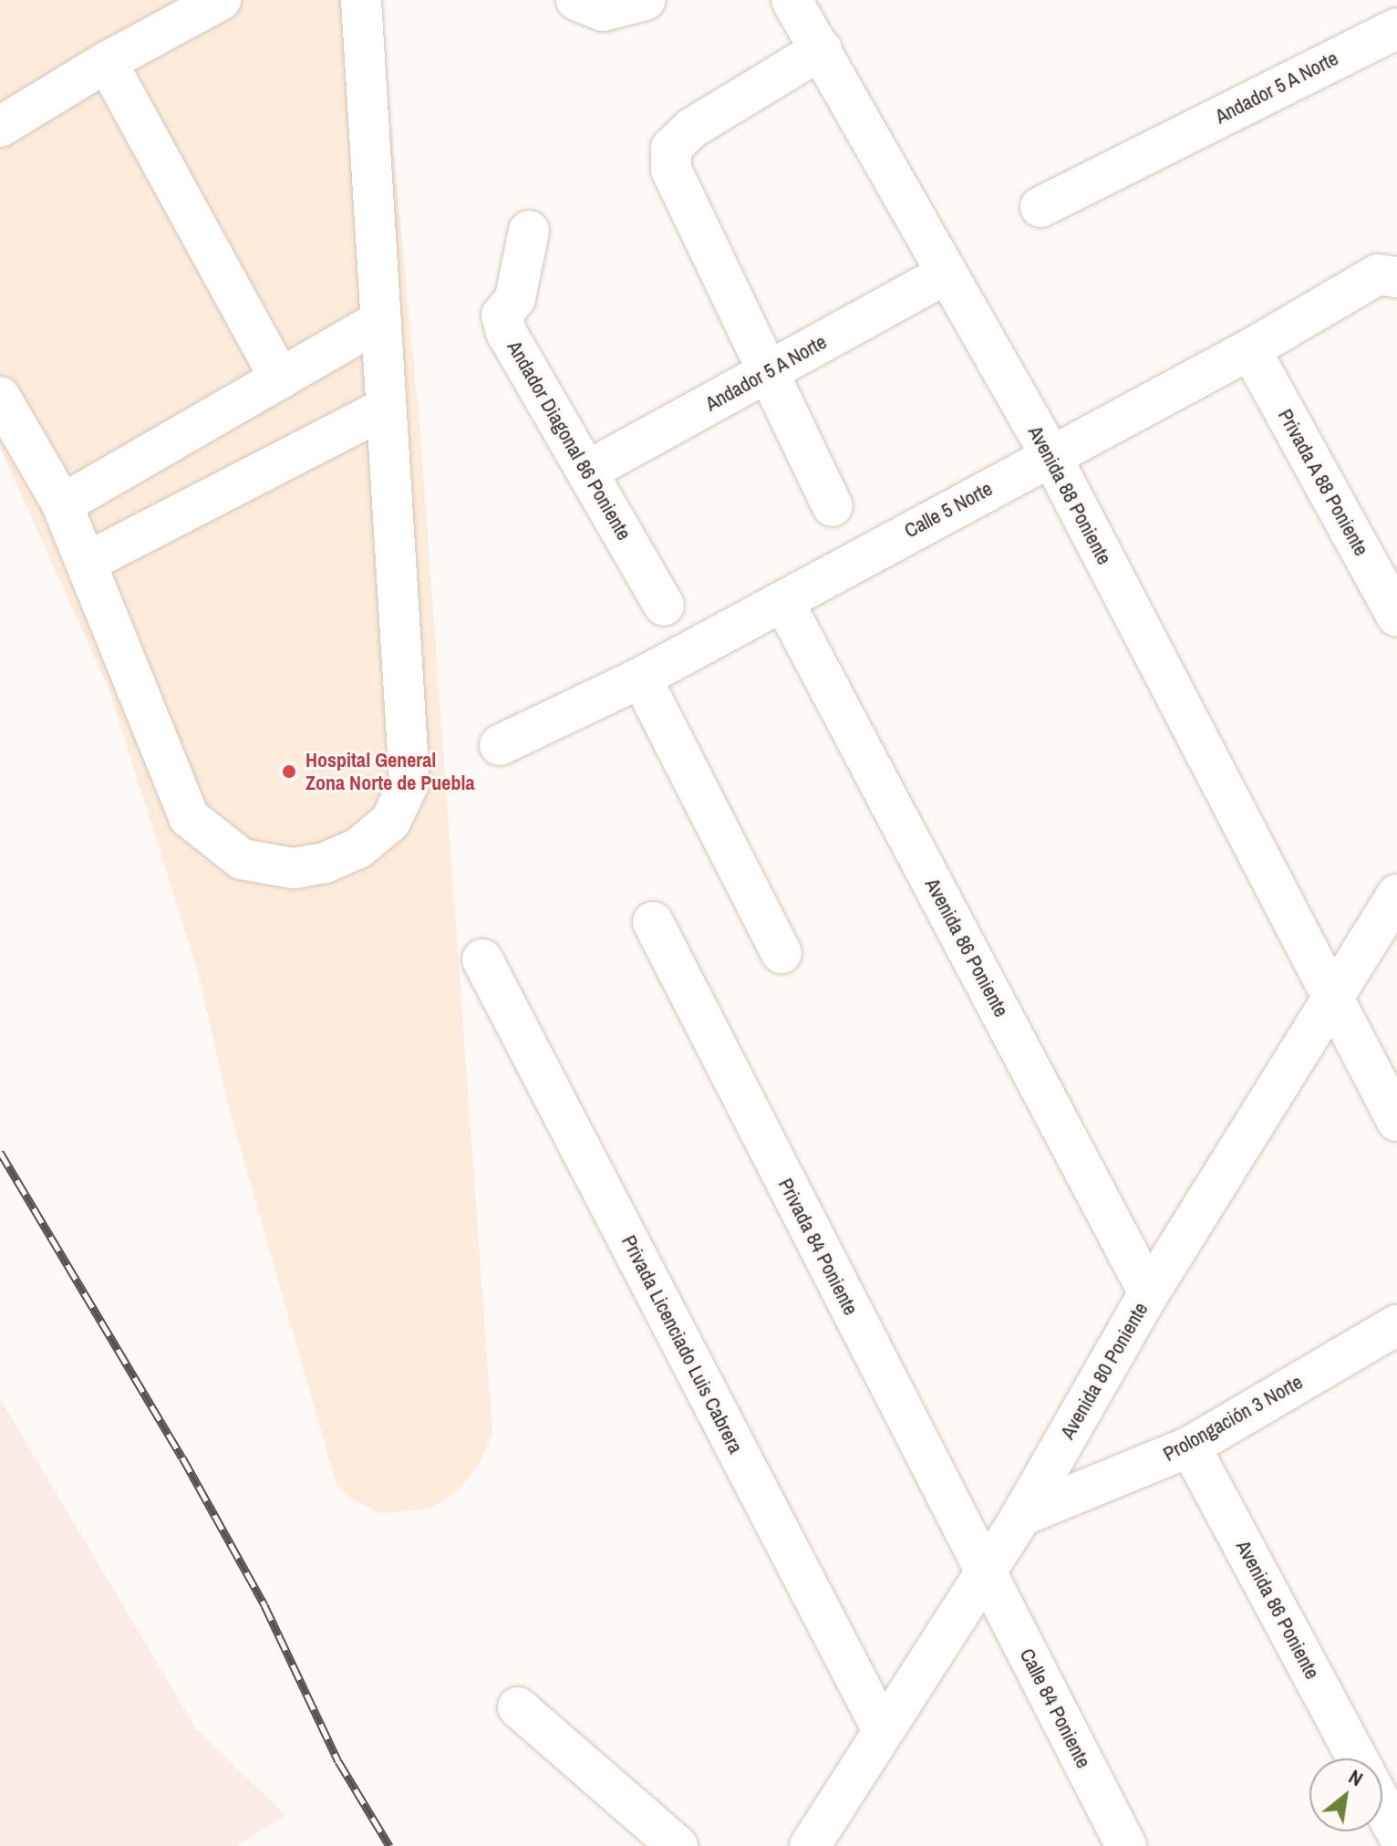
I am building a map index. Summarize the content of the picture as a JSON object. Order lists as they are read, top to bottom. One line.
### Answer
{"streets":{"street":["Andador 5 A Norte","Andador Diagonal 86 Poniente","Privada A 88 Poniente","Avenida 88 Poniente","Calle 5 Norte","Avenida 86 Poniente","Privada 84 Poniente","Privada Licenciado Luis Cabrera","Avenida 80 Poniente","Prolongación 3 Norte","Calle 84 Poniente"]},"crossings":[["Andador 5 A Norte","Andador Diagonal 86 Poniente"],["Andador 5 A Norte","Avenida 88 Poniente"],["Privada A 88 Poniente","Calle 5 Norte"],["Avenida 88 Poniente","Calle 5 Norte"],["Avenida 88 Poniente","Avenida 80 Poniente"],["Calle 5 Norte","Avenida 86 Poniente"],["Avenida 86 Poniente","Avenida 80 Poniente"],["Avenida 86 Poniente","Prolongación 3 Norte"],["Privada 84 Poniente","Avenida 80 Poniente"],["Privada 84 Poniente","Calle 84 Poniente"],["Privada Licenciado Luis Cabrera","Avenida 80 Poniente"],["Avenida 80 Poniente","Prolongación 3 Norte"],["Avenida 80 Poniente","Calle 84 Poniente"]],"places":["Hospital General Zona Norte de Puebla"],"north":"top right"}
